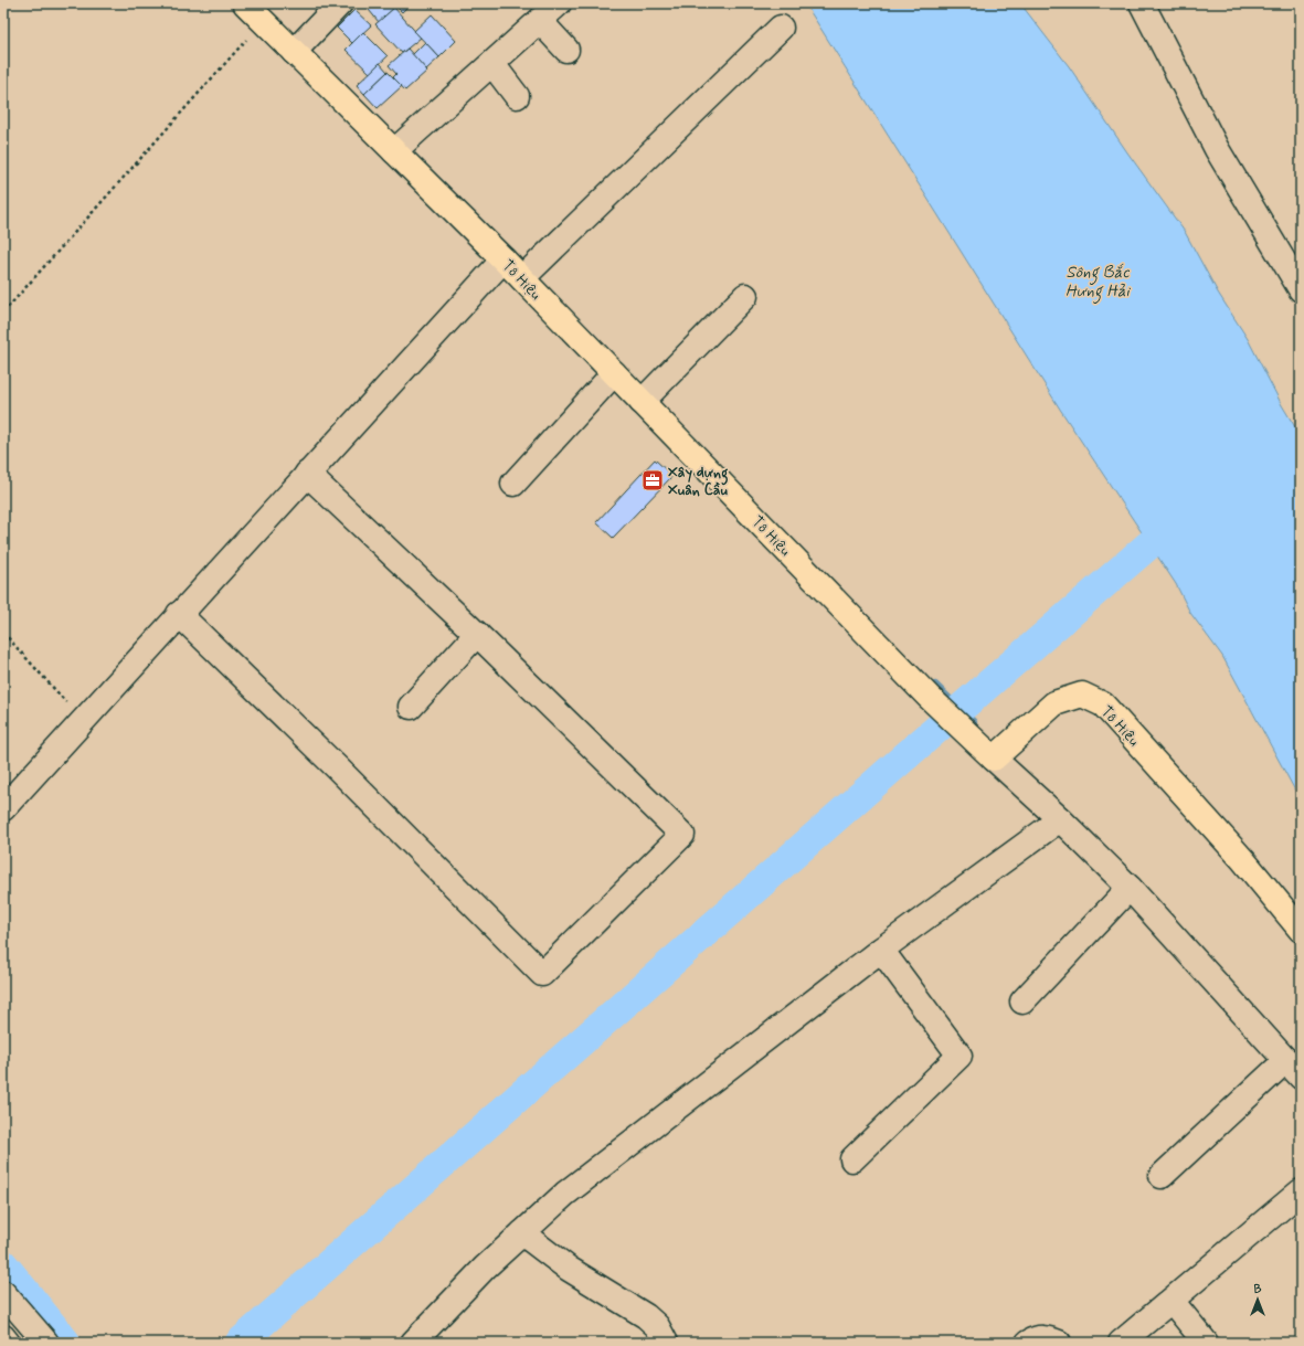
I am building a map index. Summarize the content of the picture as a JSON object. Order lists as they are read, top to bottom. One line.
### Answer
{"streets":{"main road":["Tô Hiệu"]},"water":["Sông Bắc Hưng Hải"],"places":{"office":["Xây dựng Xuân Cầu"]},"north":"top"}
